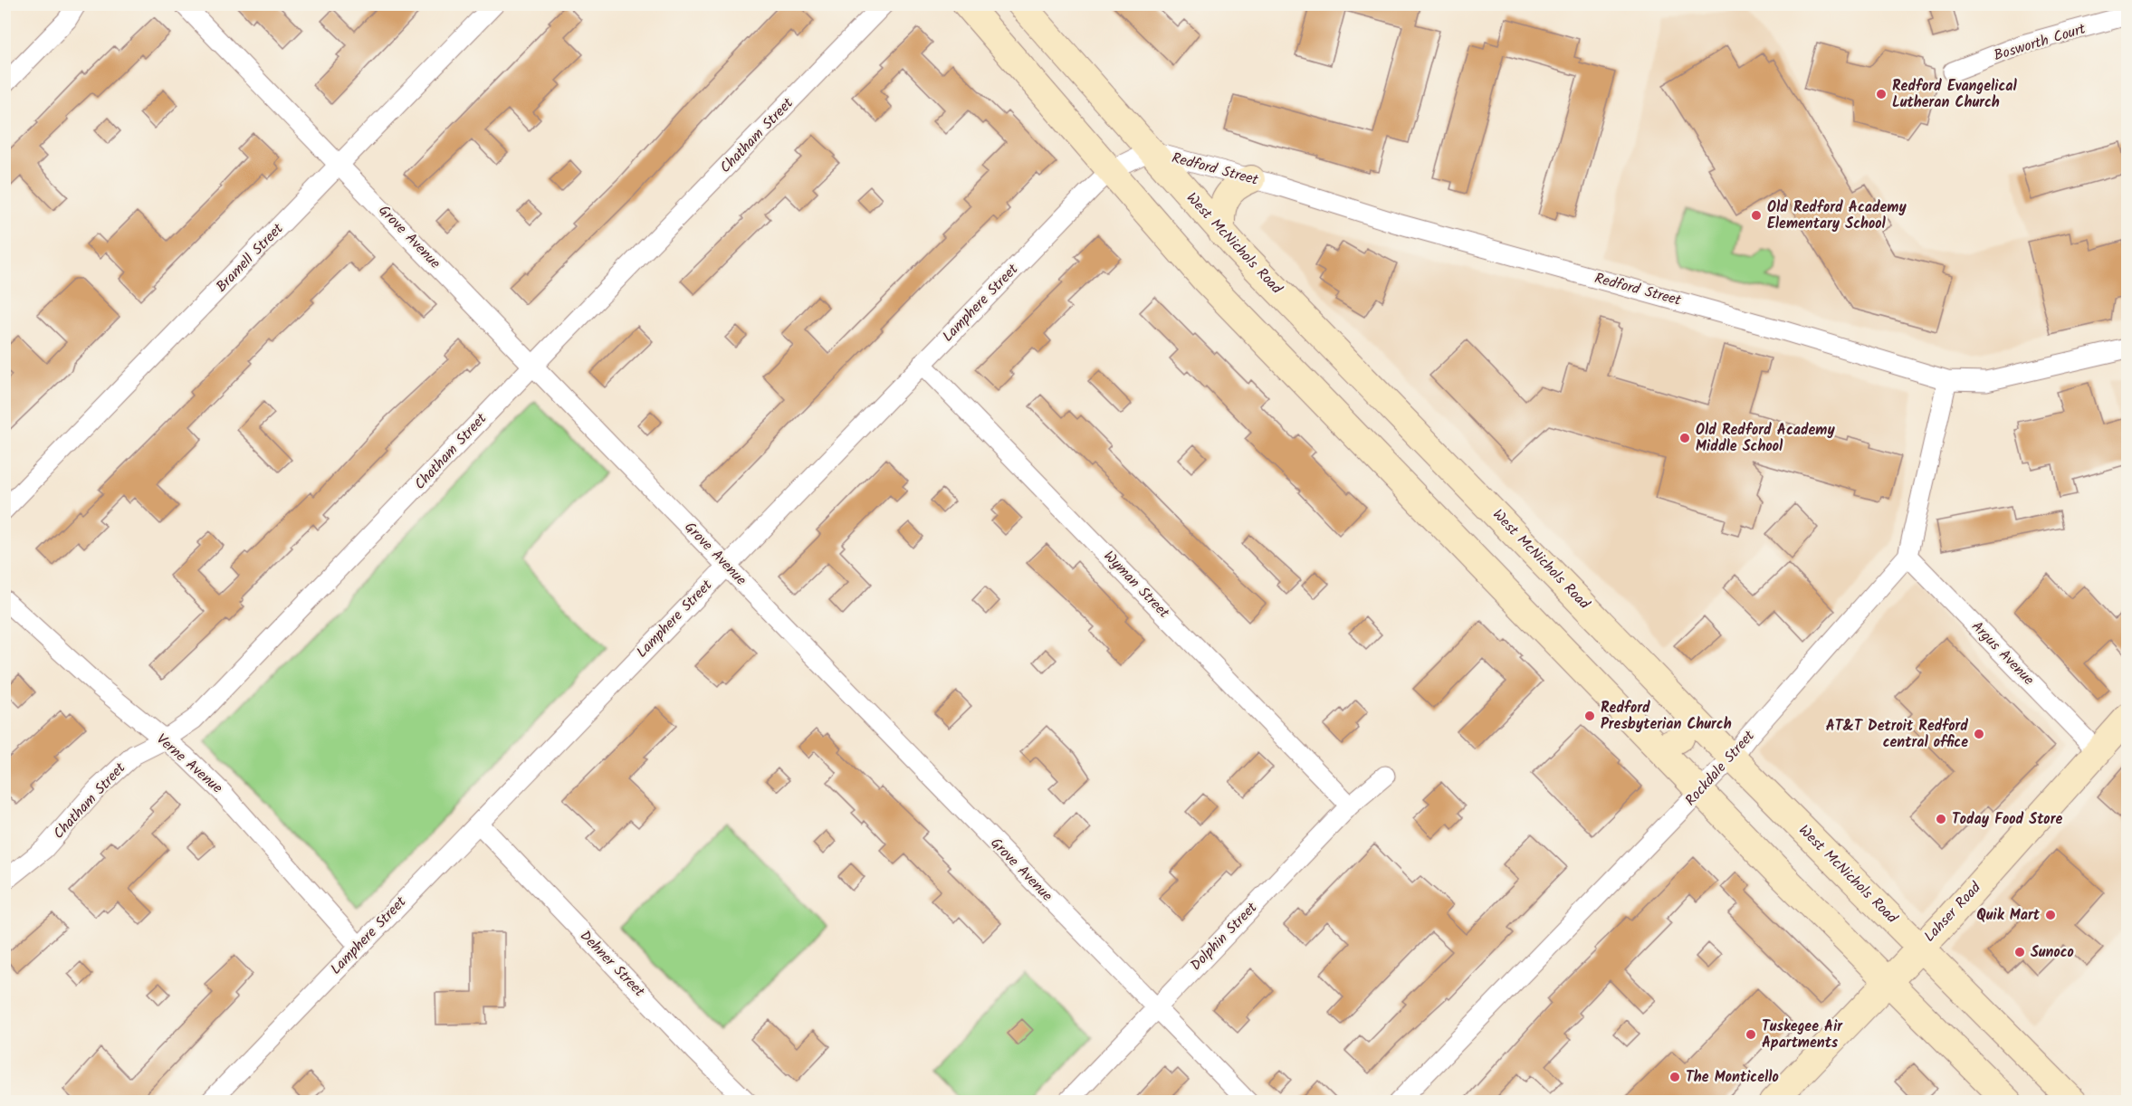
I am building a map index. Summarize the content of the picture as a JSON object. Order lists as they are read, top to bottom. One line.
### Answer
{"streets":{"main road":["West McNichols Road","Lahser Road"],"street":["Bosworth Court","Chatham Street","Redford Street","Grove Avenue","Bramell Street","Lamphere Street","Wyman Street","Argus Avenue","Verne Avenue","Rockdale Street","Dolphin Street","Dehner Street"]},"crossings":[["Chatham Street","Grove Avenue"],["Chatham Street","Verne Avenue"],["Redford Street","West McNichols Road"],["Redford Street","Lamphere Street"],["Redford Street","Rockdale Street"],["Grove Avenue","Bramell Street"],["Grove Avenue","Lamphere Street"],["Grove Avenue","Dolphin Street"],["West McNichols Road","Lamphere Street"],["West McNichols Road","Rockdale Street"],["West McNichols Road","Lahser Road"],["Lamphere Street","Wyman Street"],["Lamphere Street","Verne Avenue"],["Lamphere Street","Dehner Street"],["Wyman Street","Dolphin Street"],["Argus Avenue","Rockdale Street"],["Argus Avenue","Lahser Road"]],"places":["Redford Evangelical Lutheran Church","Old Redford Academy Elementary School","Old Redford Academy Middle School","Redford Presbyterian Church","AT&T Detroit Redford central office","Today Food Store","Quik Mart","Sunoco","Tuskegee Air Apartments","The Monticello"]}
